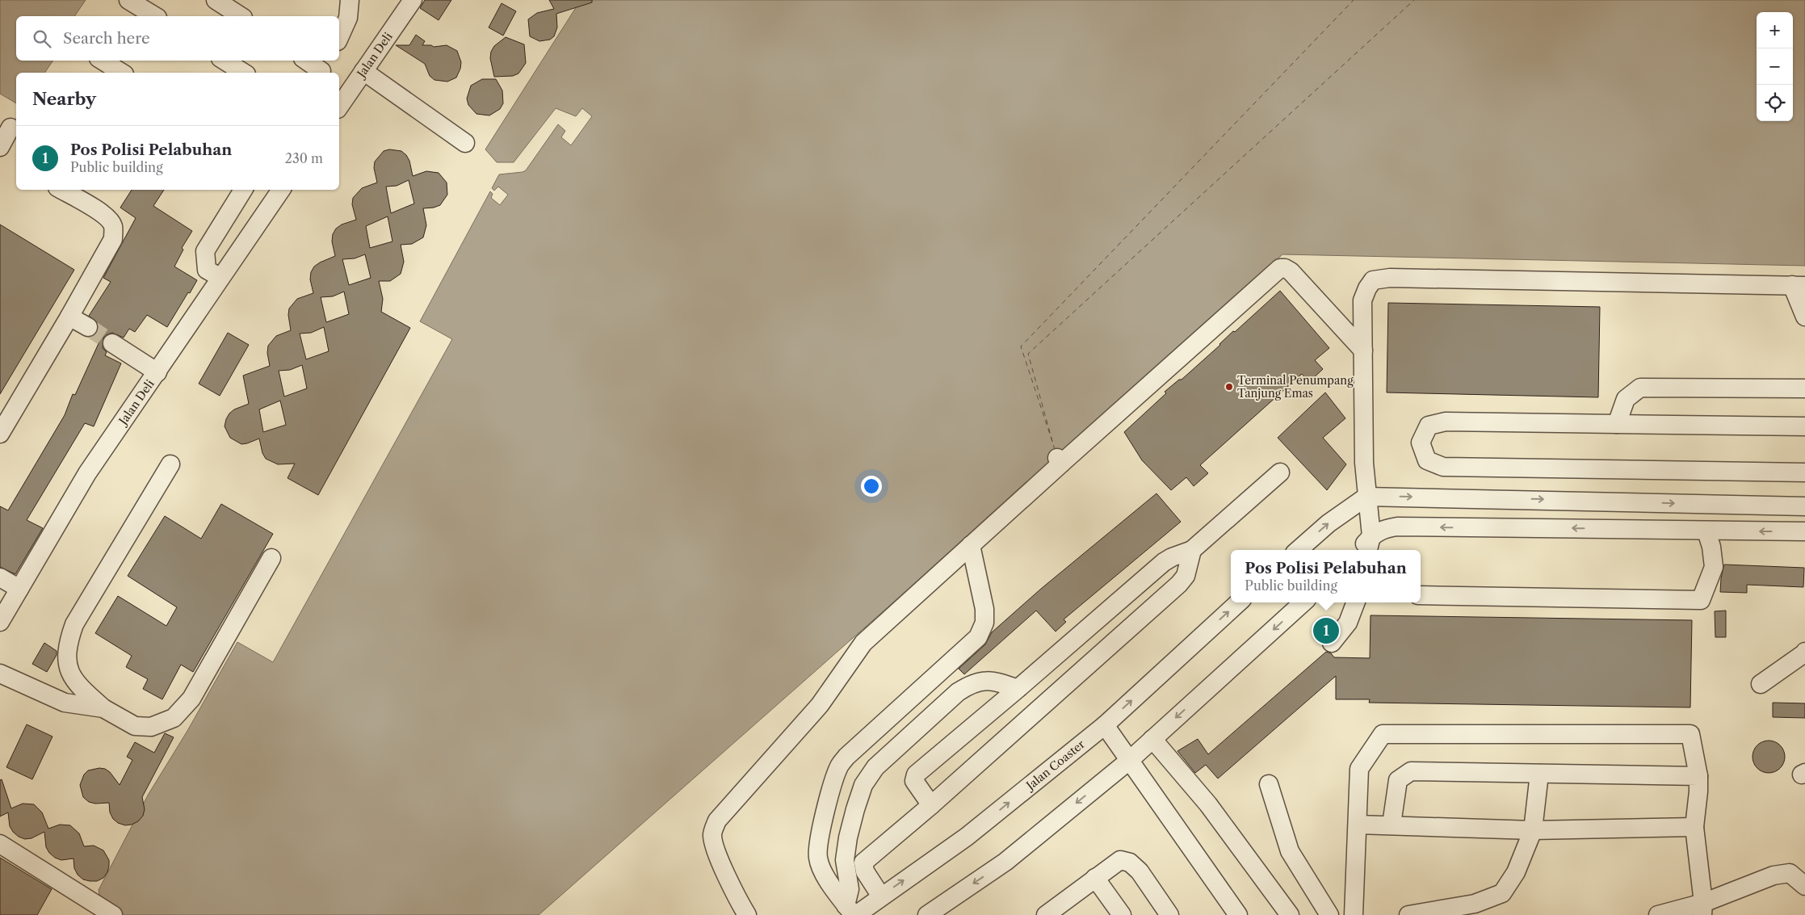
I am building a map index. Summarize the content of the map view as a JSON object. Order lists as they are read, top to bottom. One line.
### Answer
{"streets":{"lane":["Jalan Deli","Jalan Coaster"]},"places":["Terminal Penumpang Tanjung Emas"],"page":{"map_buttons":["+","−"],"search":"Search here","heading":"Nearby","list":[{"mark":"1","name":"Pos Polisi Pelabuhan","note":"Public building","value":"230 m"}],"popup":["Pos Polisi Pelabuhan","Public building"],"pins":"1"}}
